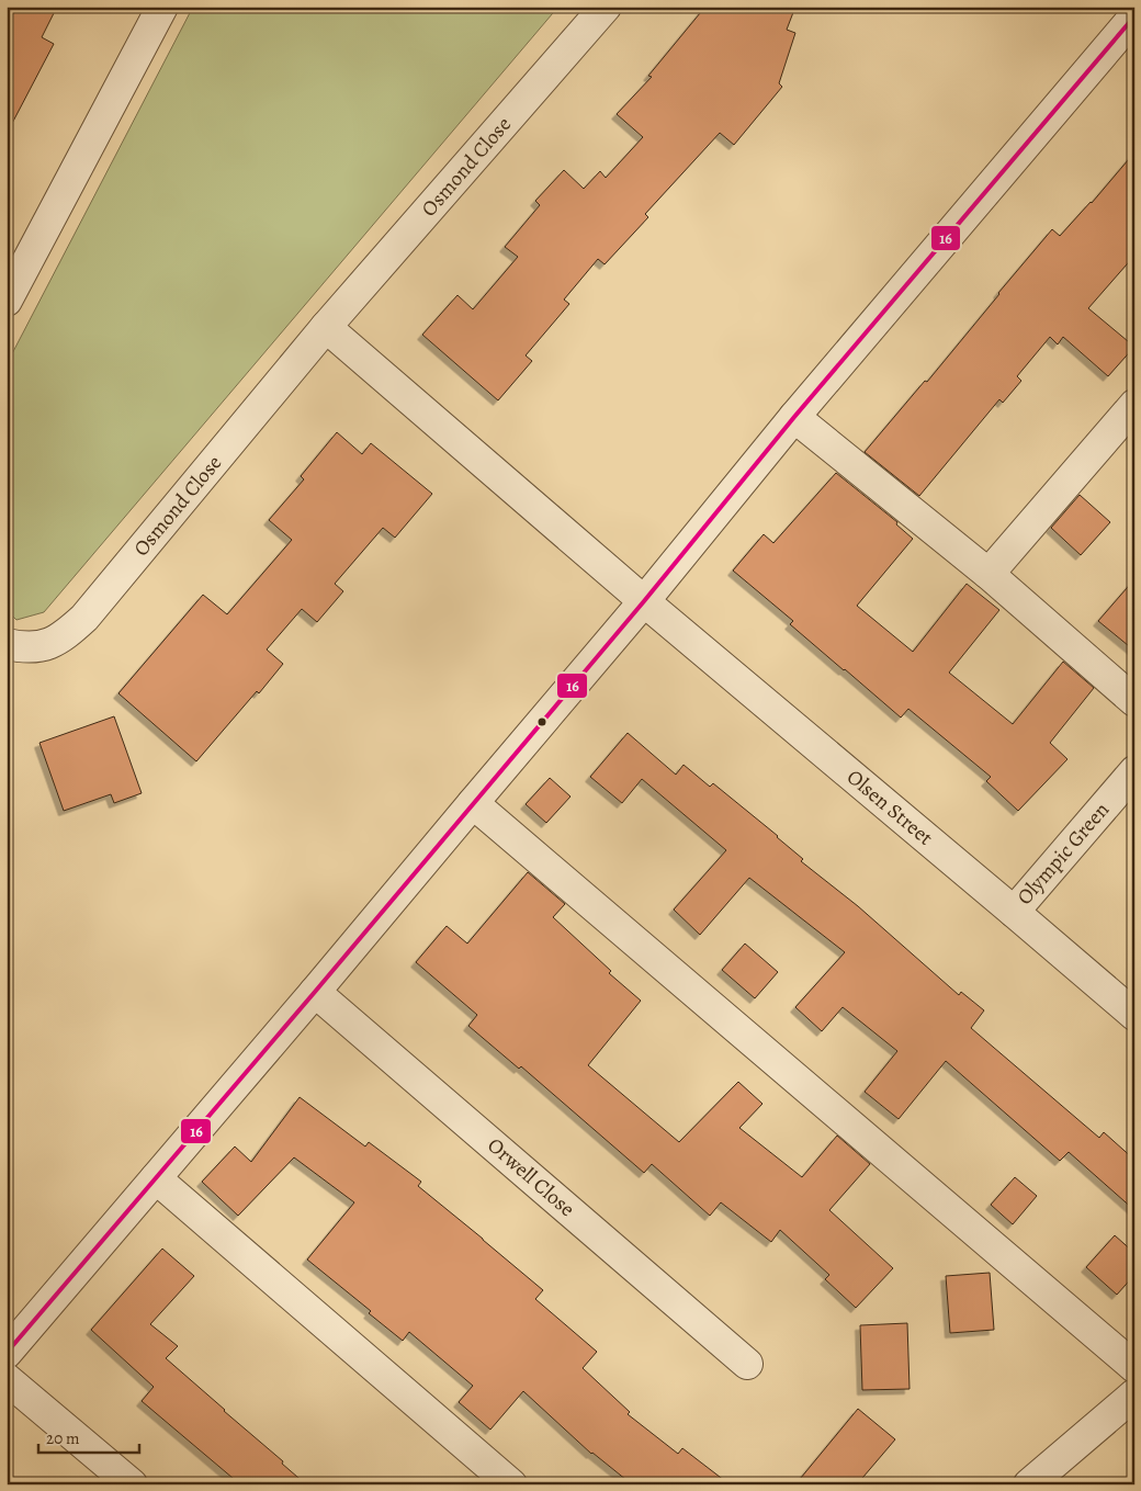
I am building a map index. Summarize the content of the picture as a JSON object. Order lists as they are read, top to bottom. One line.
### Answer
{"streets":{"street":["Osmond Close","Olsen Street","Olympic Green","Orwell Close"]},"crossings":[["Olsen Street","Olympic Green"]],"lines":["transit line 16"],"scale_bar":"20 m"}
